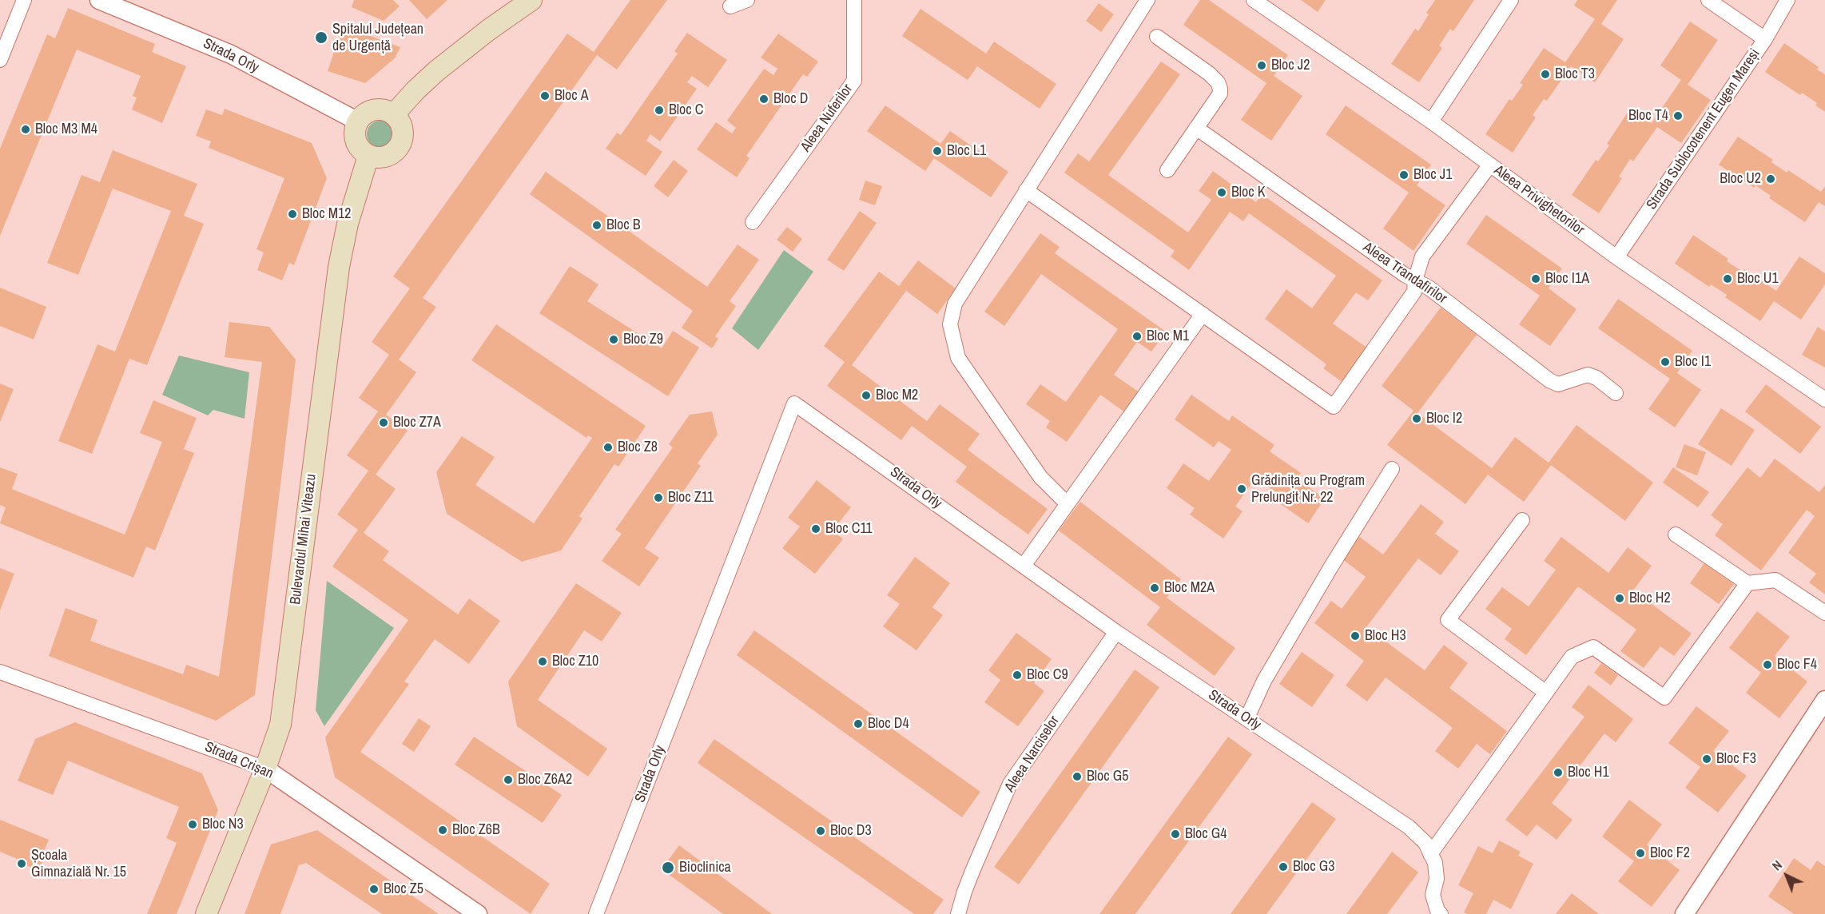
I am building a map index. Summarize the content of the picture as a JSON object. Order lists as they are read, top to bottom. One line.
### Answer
{"streets":{"main road":["Bulevardul Mihai Viteazu"],"street":["Strada Orly","Aleea Nuferilor","Strada Sublocotenent Eugen Mareși","Aleea Privighetorilor","Aleea Trandafirilor","Aleea Narciselor","Strada Crișan"]},"crossings":[["Strada Orly","Bulevardul Mihai Viteazu"],["Strada Orly","Aleea Narciselor"],["Strada Sublocotenent Eugen Mareși","Aleea Privighetorilor"],["Bulevardul Mihai Viteazu","Strada Crișan"]],"places":["Spitalul Județean de Urgență","Bloc J2","Bloc T3","Bloc A","Bloc D","Bloc C","Bloc T4","Bloc M3 M4","Bloc L1","Bloc J1","Bloc U2","Bloc K","Bloc M12","Bloc B","Bloc I1A","Bloc U1","Bloc M1","Bloc Z9","Bloc I1","Bloc M2","Bloc I2","Bloc Z7A","Bloc Z8","Grădinița cu Program Prelungit Nr. 22","Bloc Z11","Bloc C11","Bloc M2A","Bloc H2","Bloc H3","Bloc Z10","Bloc F4","Bloc C9","Bloc D4","Bloc F3","Bloc H1","Bloc G5","Bloc Z6A2","Bloc N3","Bloc Z6B","Bloc D3","Bloc G4","Bloc F2","Școala Gimnazială Nr. 15","Bloc G3","Bioclinica","Bloc Z5"],"north":"top left"}
